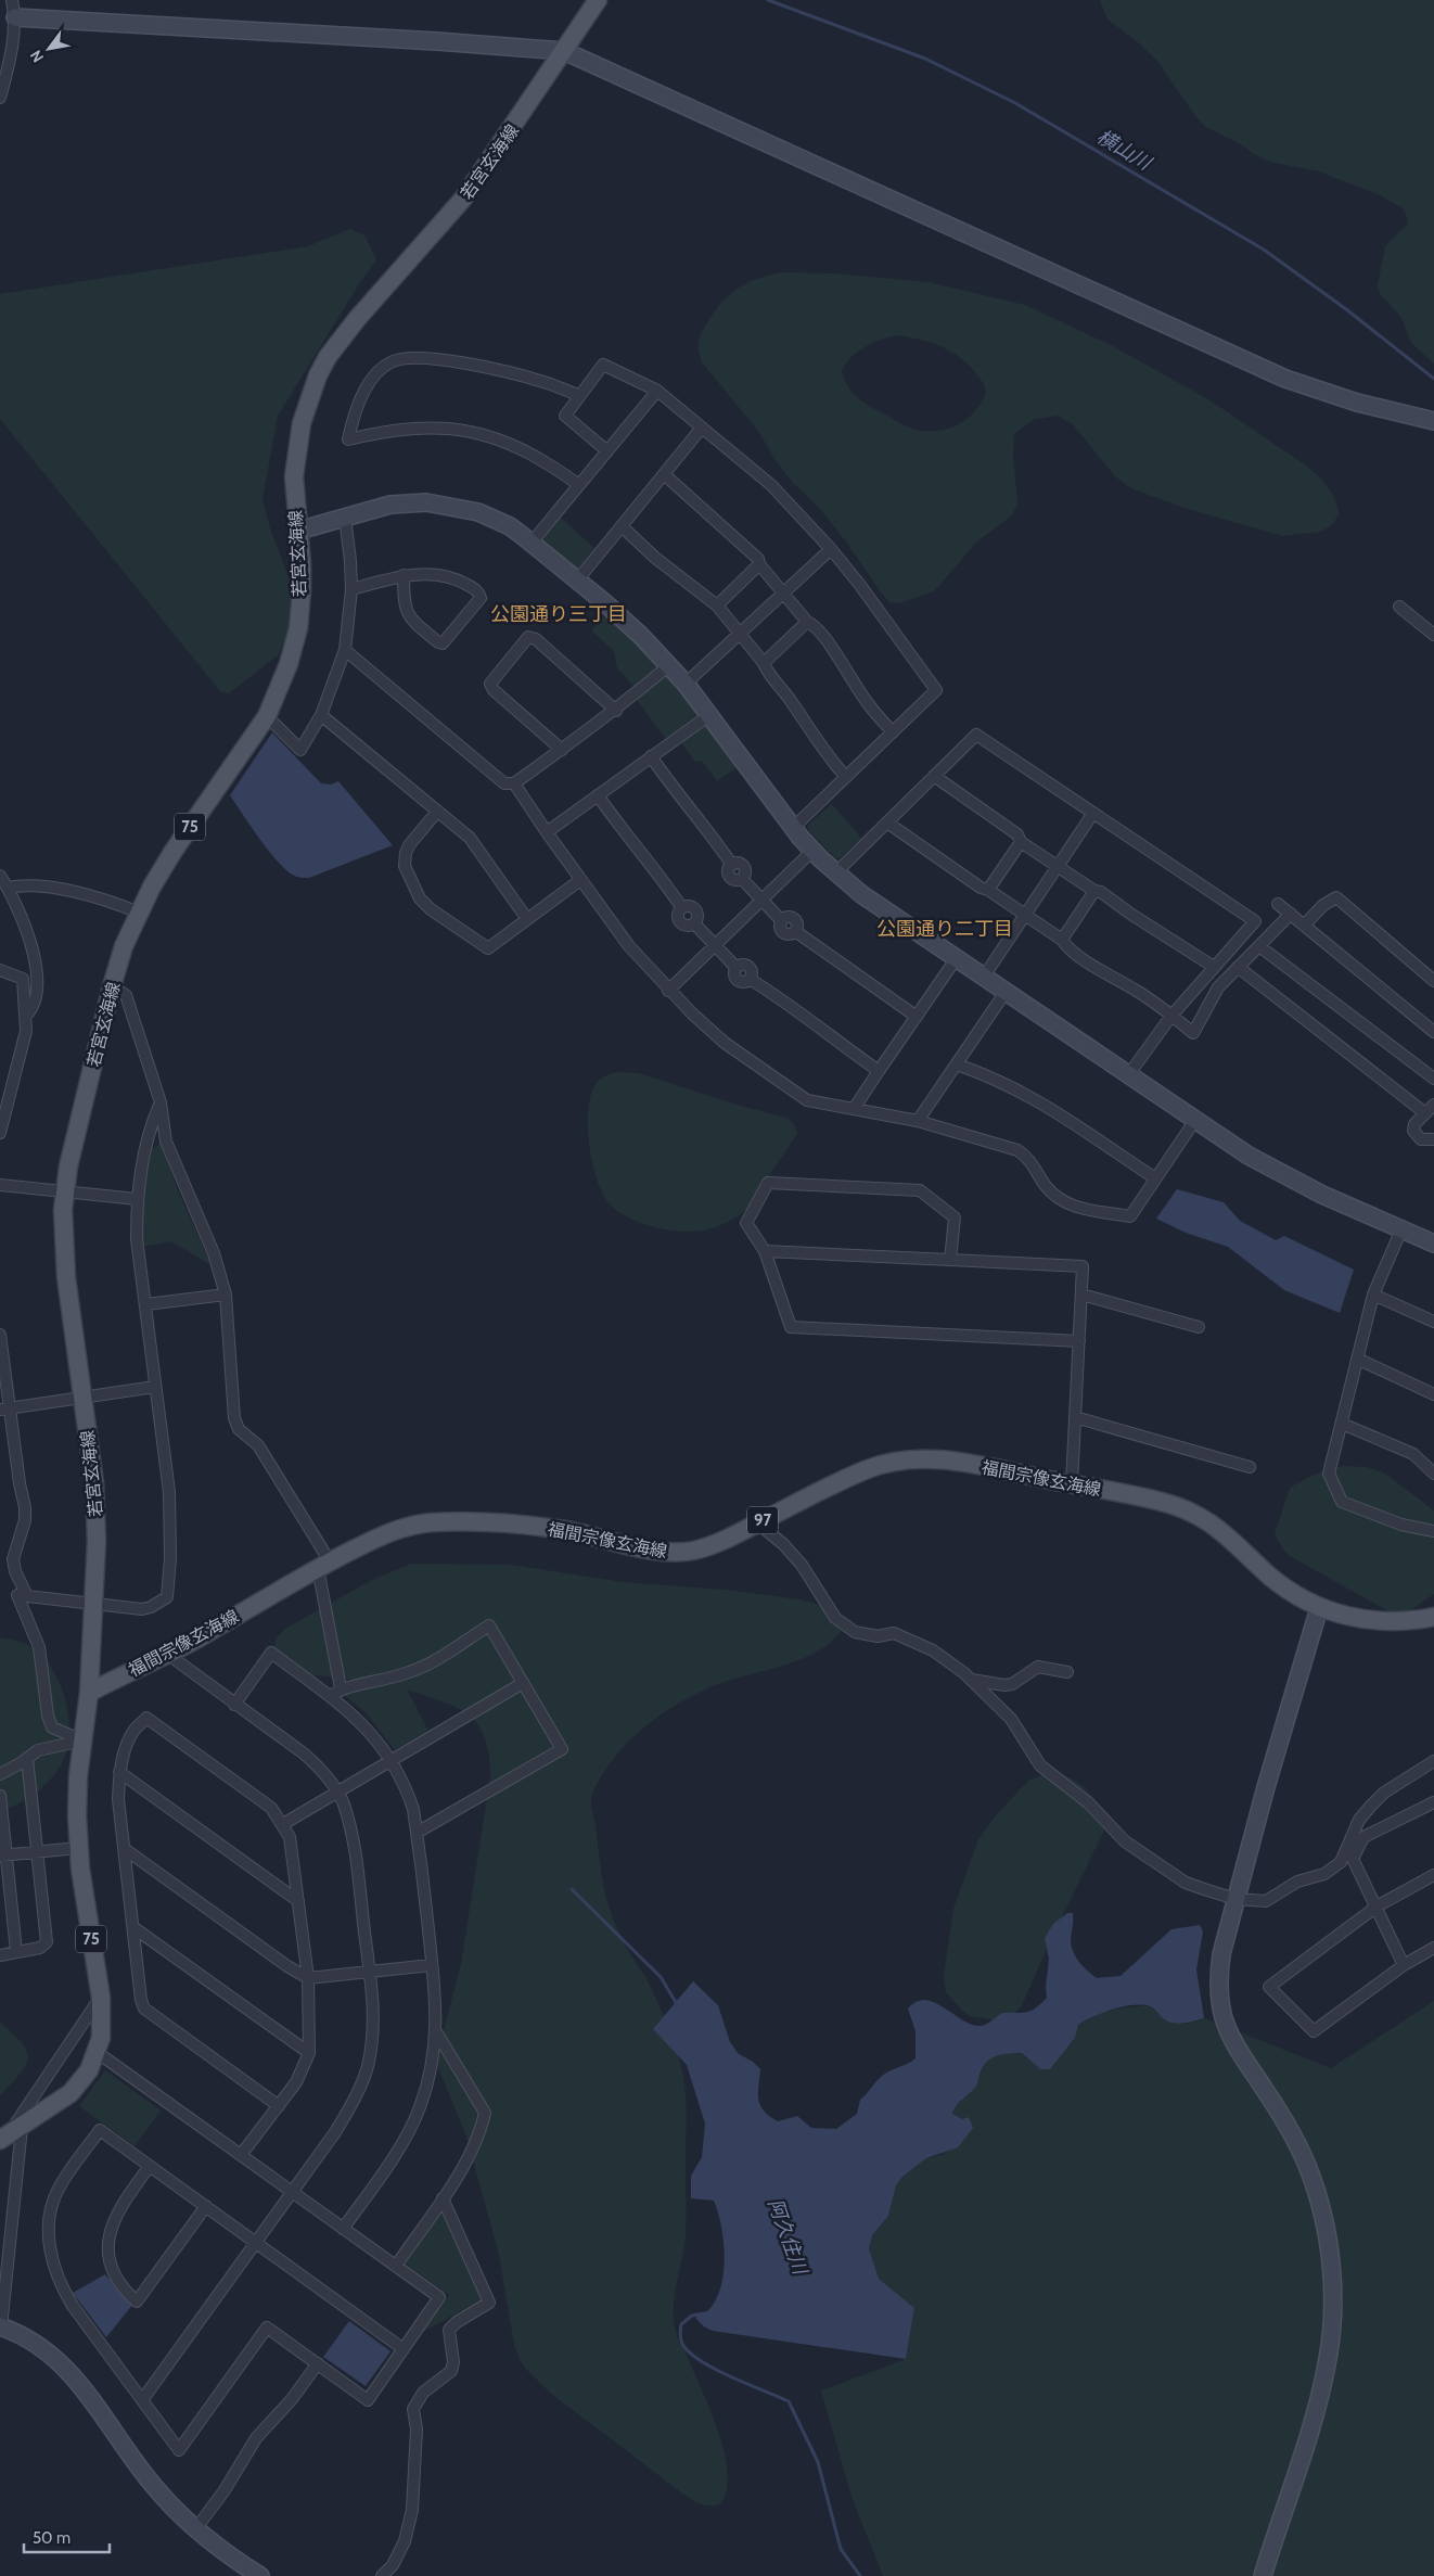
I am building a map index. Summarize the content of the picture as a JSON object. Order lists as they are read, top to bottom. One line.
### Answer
{"streets":{"main road":["若宮玄海線","75","福間宗像玄海線","97"]},"crossings":[["若宮玄海線","福間宗像玄海線"]],"districts":["公園通り三丁目","公園通り二丁目"],"water":["横山川","阿久住川"],"scale_bar":"50 m","north":"bottom left"}
